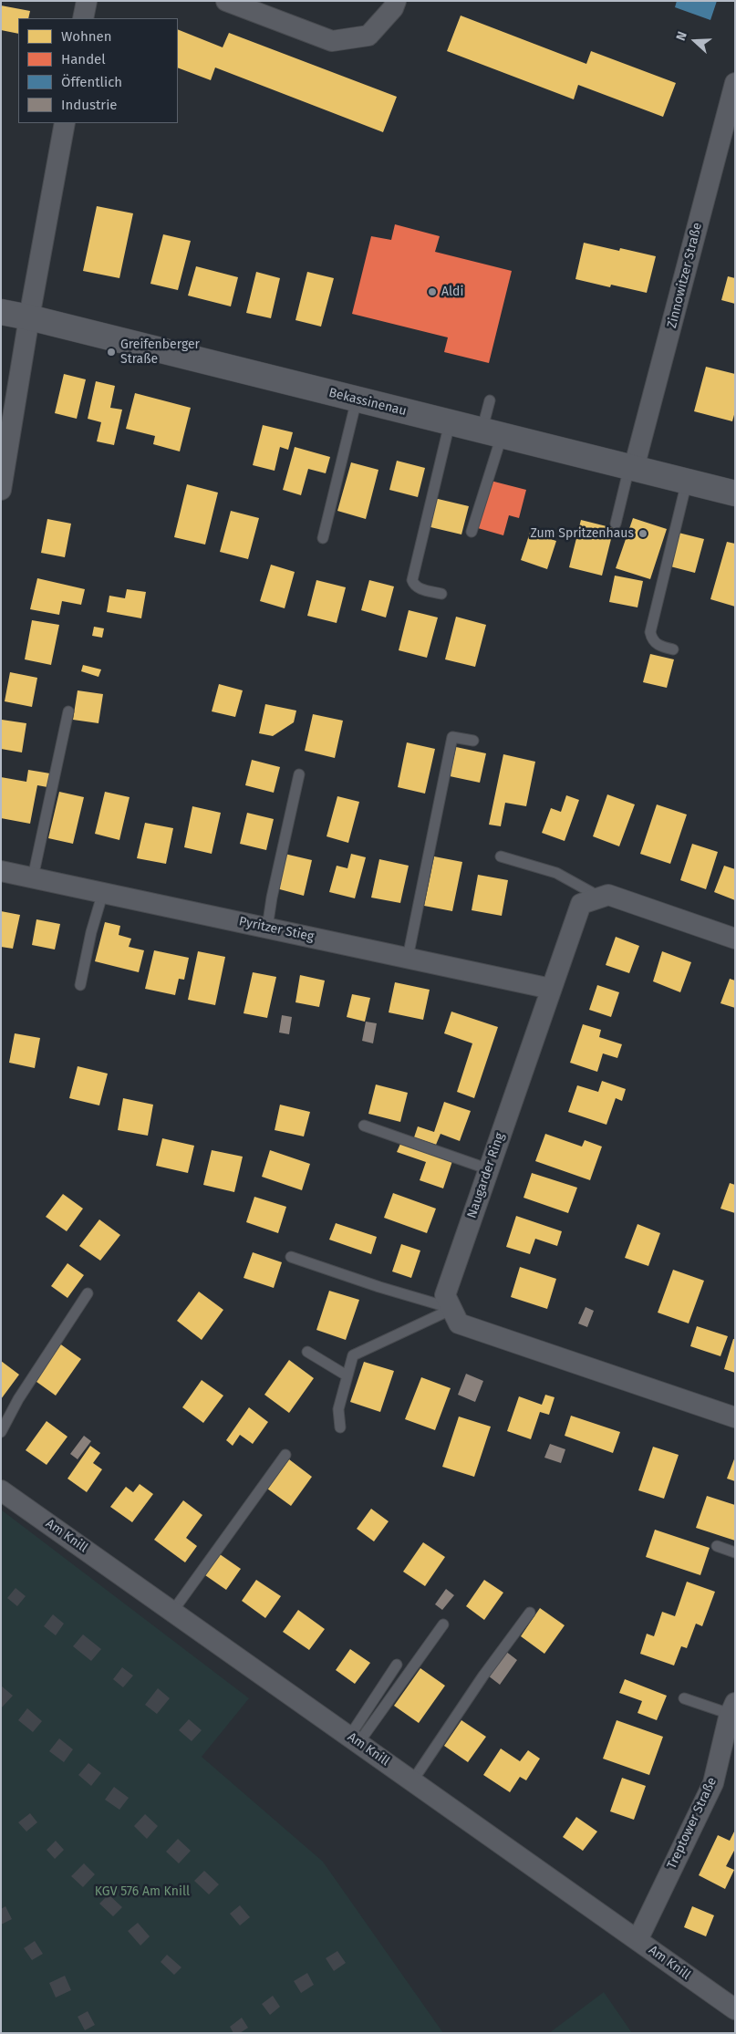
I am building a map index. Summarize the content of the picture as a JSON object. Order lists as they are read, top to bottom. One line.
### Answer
{"streets":{"street":["Zinnowitzer Straße","Bekassinenau","Pyritzer Stieg","Naugarder Ring","Am Knill","Treptower Straße"]},"crossings":[["Zinnowitzer Straße","Bekassinenau"],["Pyritzer Stieg","Naugarder Ring"],["Am Knill","Treptower Straße"]],"parks":["KGV 576 Am Knill"],"places":["Aldi","Greifenberger Straße","Zum Spritzenhaus"],"legend":["Wohnen","Handel","Öffentlich","Industrie"],"north":"left"}
